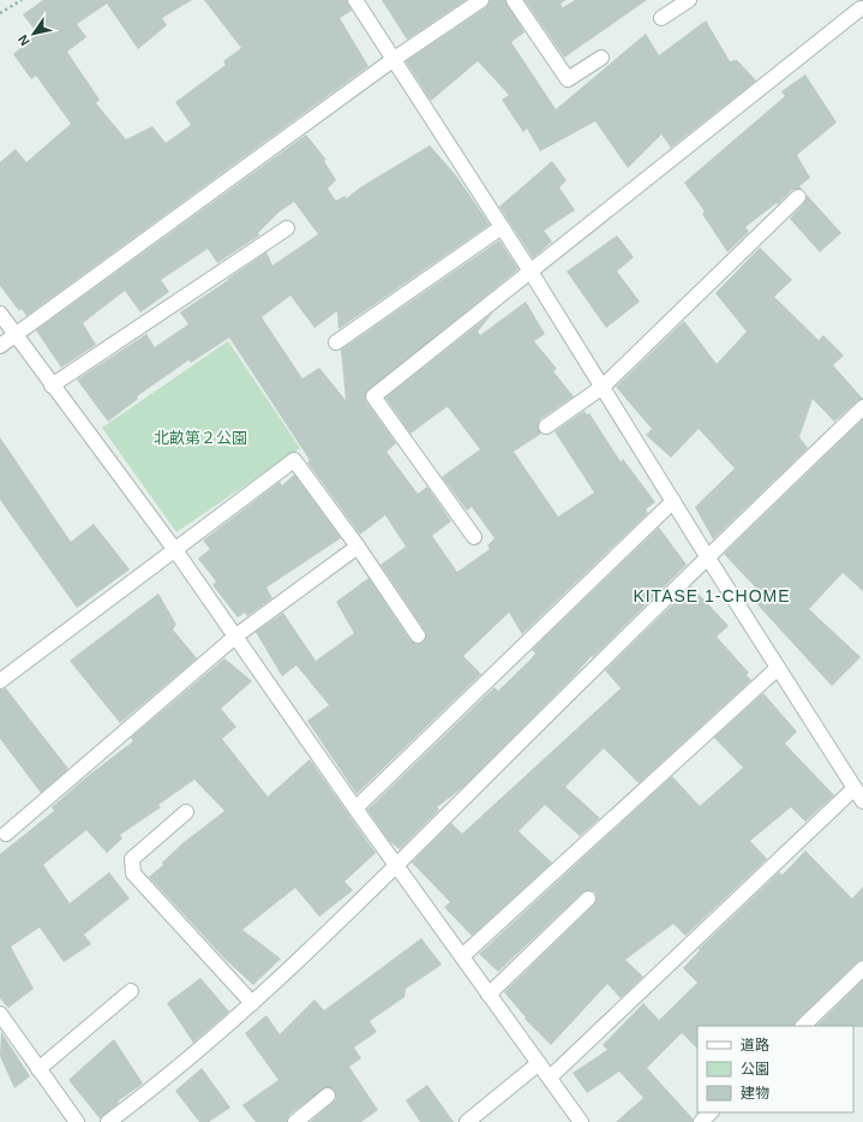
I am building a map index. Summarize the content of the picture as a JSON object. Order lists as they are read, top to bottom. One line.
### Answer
{"districts":["KITASE 1-CHOME"],"parks":["北畝第２公園"],"legend":["道路","公園","建物"],"north":"bottom left"}
